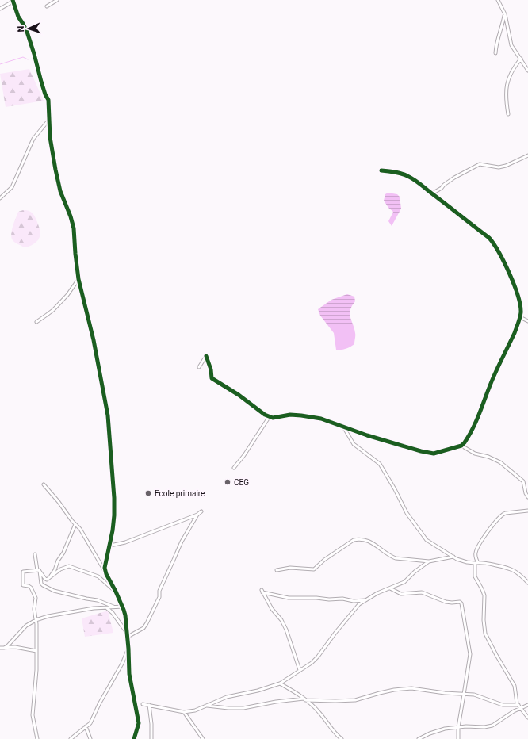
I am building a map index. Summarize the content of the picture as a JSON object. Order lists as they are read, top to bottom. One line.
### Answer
{"places":["CEG","Ecole primaire"],"north":"left"}
